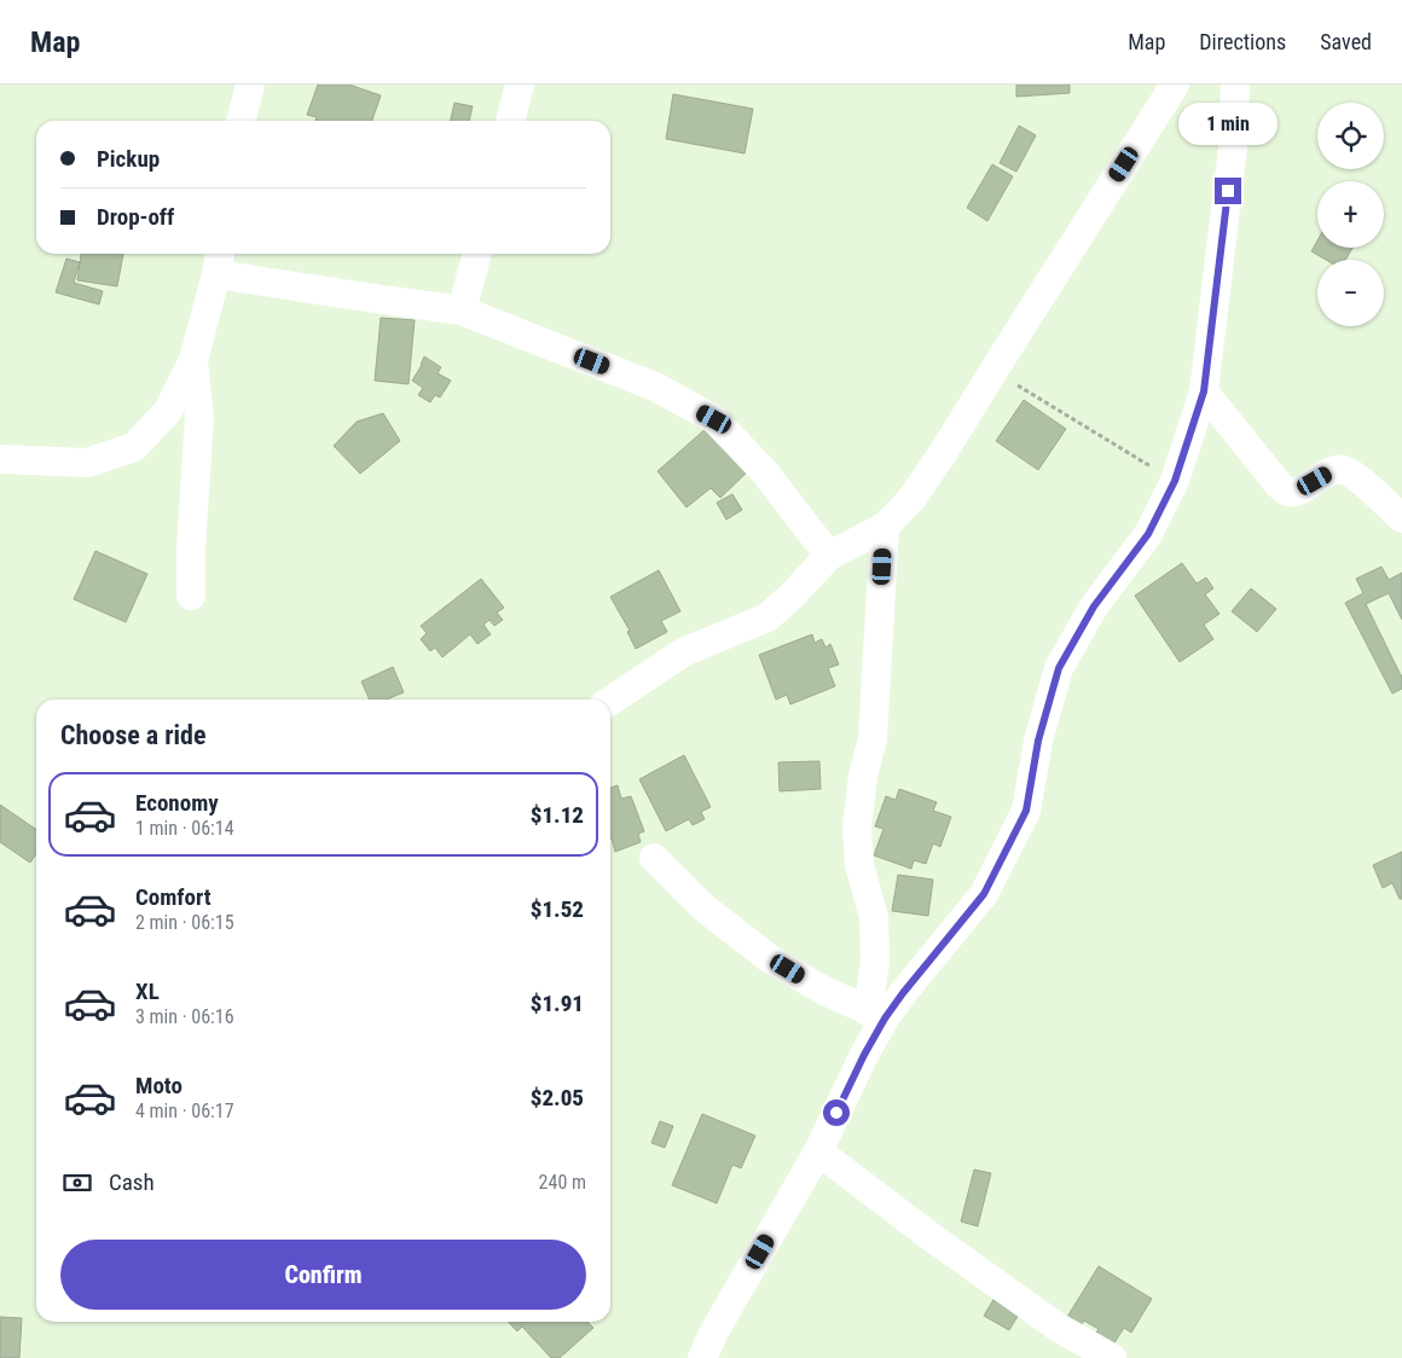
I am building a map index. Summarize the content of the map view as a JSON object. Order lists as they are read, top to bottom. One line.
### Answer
{"page":{"header":"Map","nav":["Map","Directions","Saved"],"map_buttons":["+","−"],"bubble":"1 min","banner":["Pickup","Drop-off"],"heading":"Choose a ride","list":[{"name":"Economy","note":"1 min · 06:14","value":"$1.12"},{"name":"Comfort","note":"2 min · 06:15","value":"$1.52"},{"name":"XL","note":"3 min · 06:16","value":"$1.91"},{"name":"Moto","note":"4 min · 06:17","value":"$2.05"}],"pay":["Cash","240 m"],"buttons":"Confirm"}}
